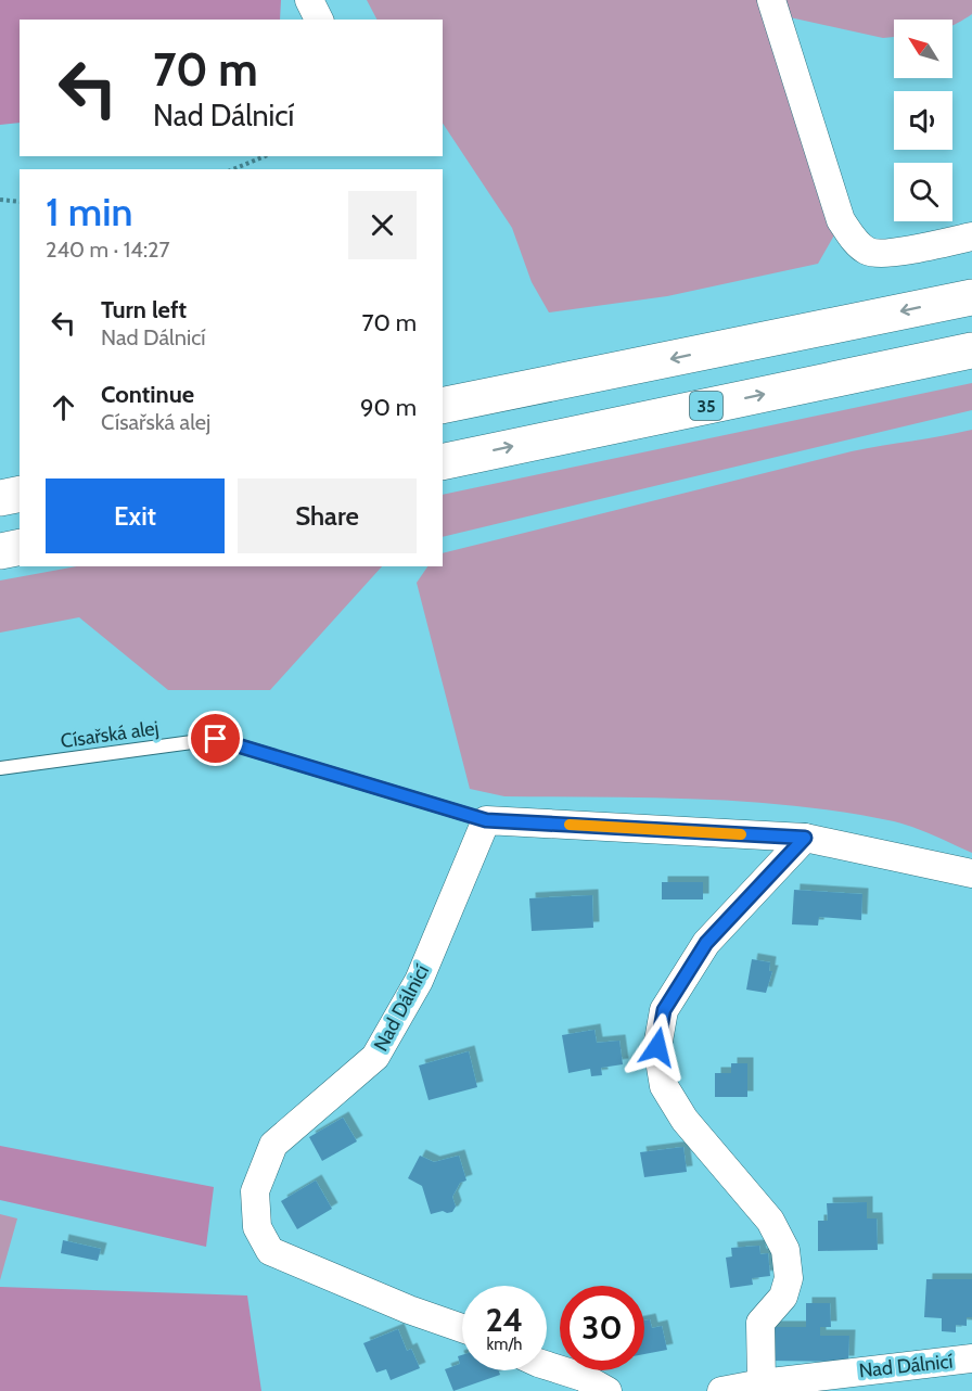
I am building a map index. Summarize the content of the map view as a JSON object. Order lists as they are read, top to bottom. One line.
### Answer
{"streets":{"highway":["35"],"street":["Nad Dálnicí"],"lane":["Císařská alej"]},"crossings":[["Císařská alej","Nad Dálnicí"]],"north":"top left","page":{"turn":["70 m","Nad Dálnicí"],"heading":["1 min","240 m · 14:27"],"list":[{"name":"Turn left","note":"Nad Dálnicí","value":"70 m"},{"name":"Continue","note":"Císařská alej","value":"90 m"}],"buttons":["Exit","Share"],"speed":"24 km/h","limit":"30"}}
